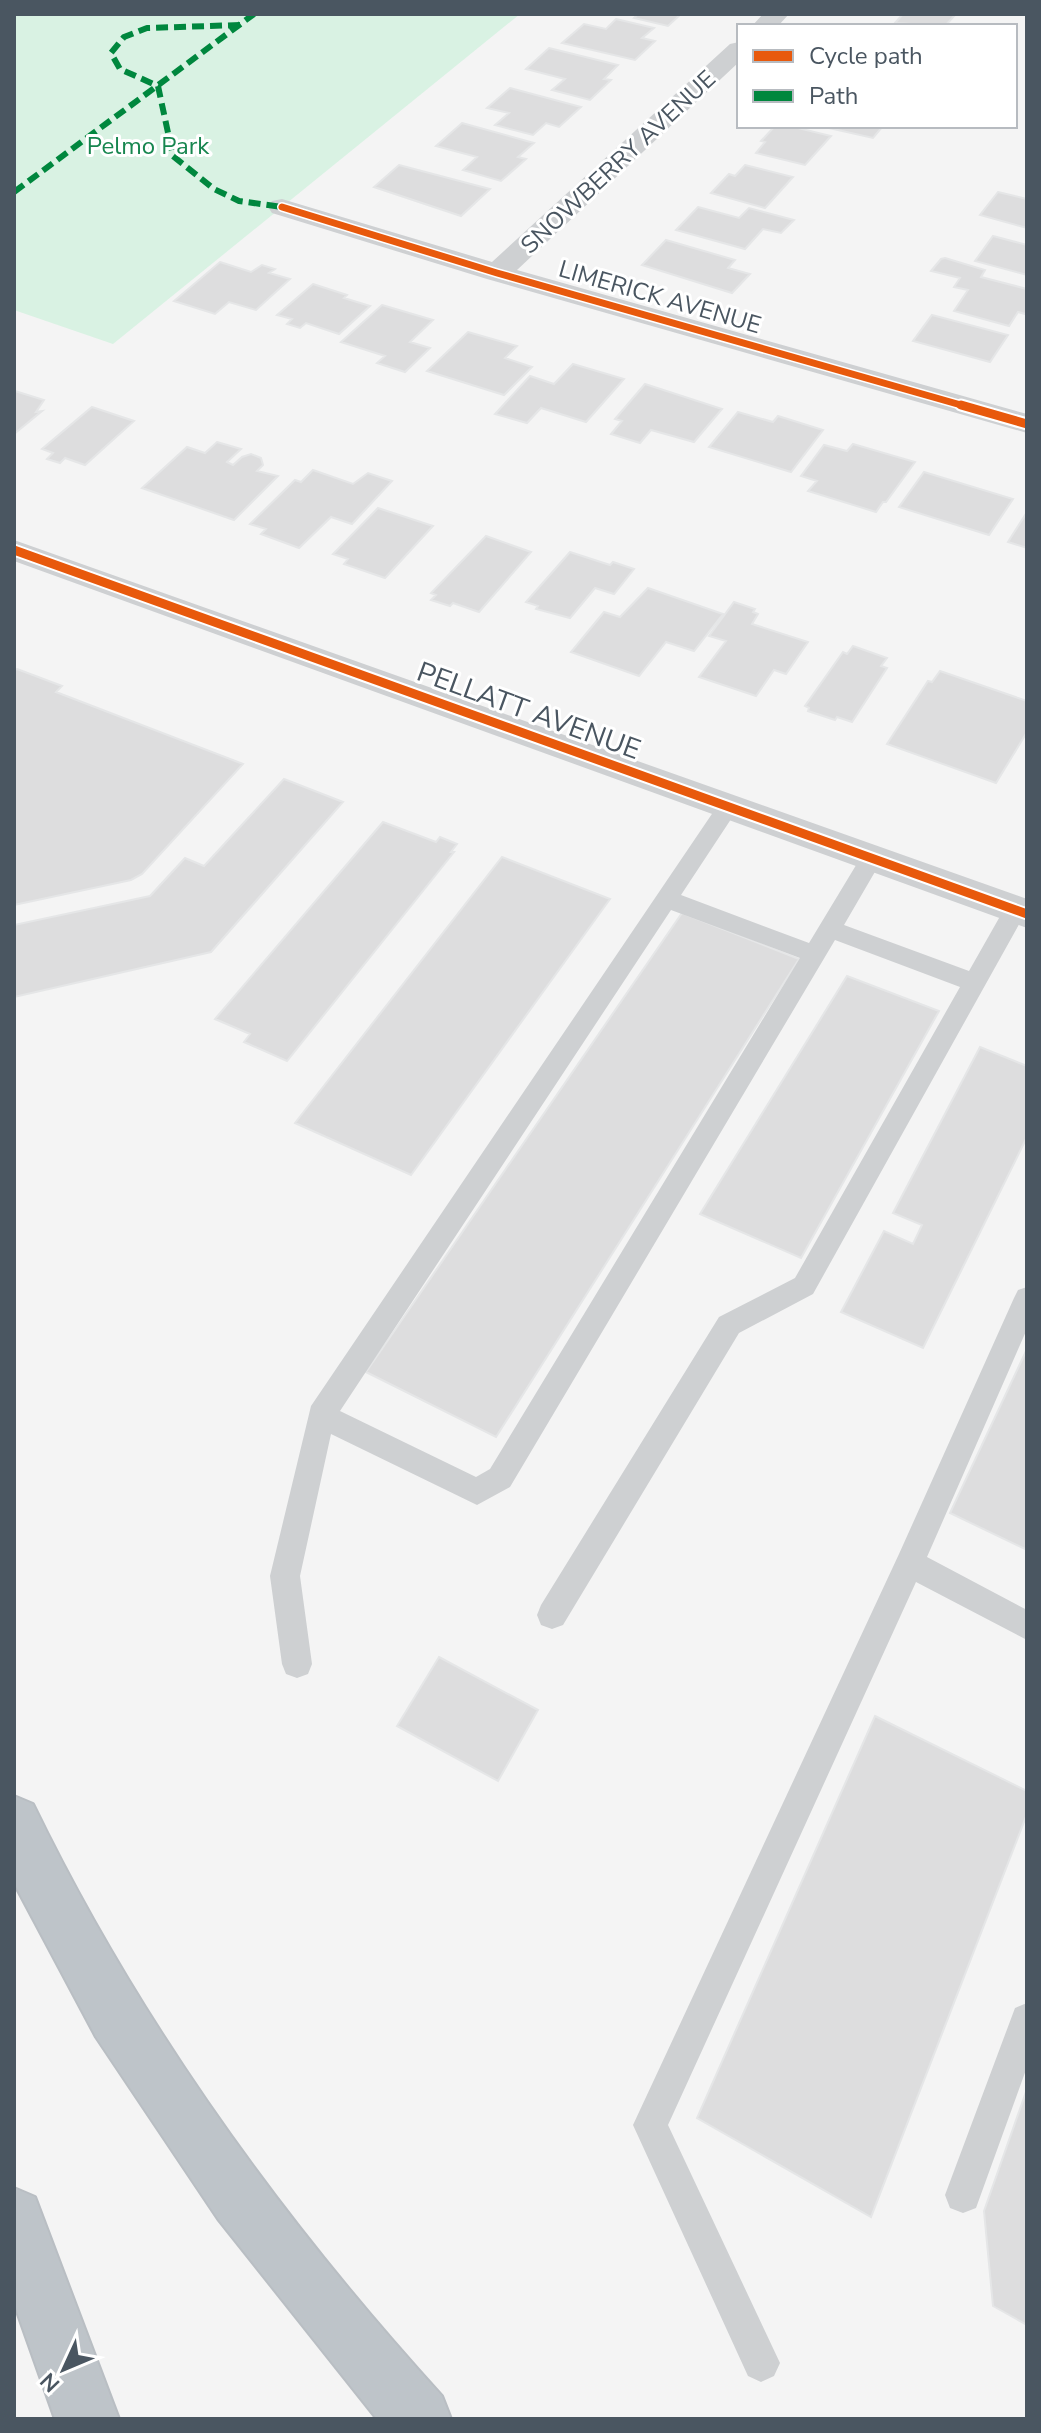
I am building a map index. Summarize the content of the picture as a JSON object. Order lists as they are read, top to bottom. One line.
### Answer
{"streets":{"street":["SNOWBERRY AVENUE","LIMERICK AVENUE","PELLATT AVENUE"]},"crossings":[["SNOWBERRY AVENUE","LIMERICK AVENUE"]],"parks":["Pelmo Park"],"legend":["Cycle path","Path"],"north":"bottom left"}
